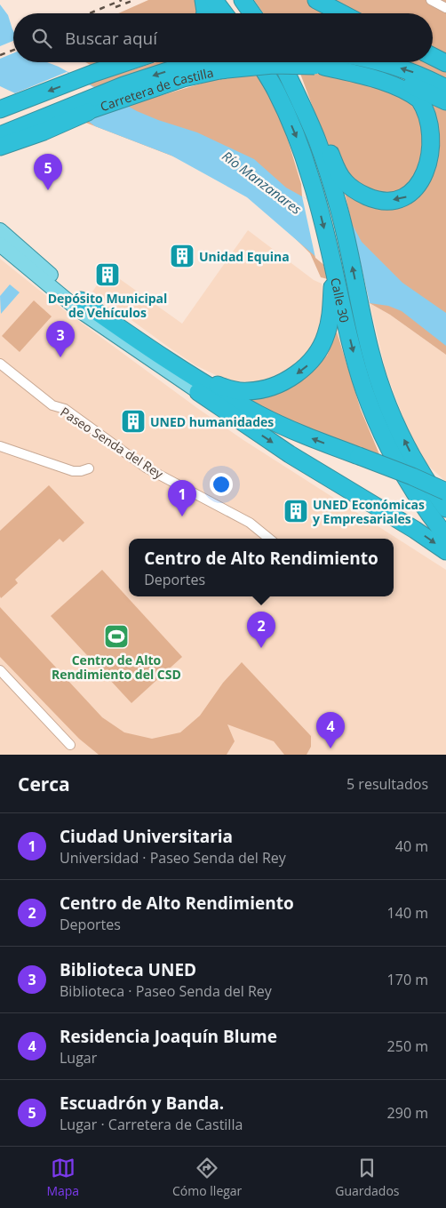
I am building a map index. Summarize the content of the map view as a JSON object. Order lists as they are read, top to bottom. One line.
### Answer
{"streets":{"highway":["Carretera de Castilla","Calle 30"],"street":["Paseo Senda del Rey"]},"water":["Río Manzanares"],"places":{"building":["Unidad Equina","Depósito Municipal de Vehículos","UNED humanidades","UNED Económicas y Empresariales"],"sports":["Centro de Alto Rendimiento del CSD"]},"page":{"search":"Buscar aquí","pins":["5","3","1","2","4"],"popup":["Centro de Alto Rendimiento","Deportes"],"heading":["Cerca","5 resultados"],"list":[{"mark":"1","name":"Ciudad Universitaria","note":"Universidad · Paseo Senda del Rey","value":"40 m"},{"mark":"2","name":"Centro de Alto Rendimiento","note":"Deportes","value":"140 m"},{"mark":"3","name":"Biblioteca UNED","note":"Biblioteca · Paseo Senda del Rey","value":"170 m"},{"mark":"4","name":"Residencia Joaquín Blume","note":"Lugar","value":"250 m"},{"mark":"5","name":"Escuadrón y Banda.","note":"Lugar · Carretera de Castilla","value":"290 m"}],"nav":["Mapa","Cómo llegar","Guardados"]}}
